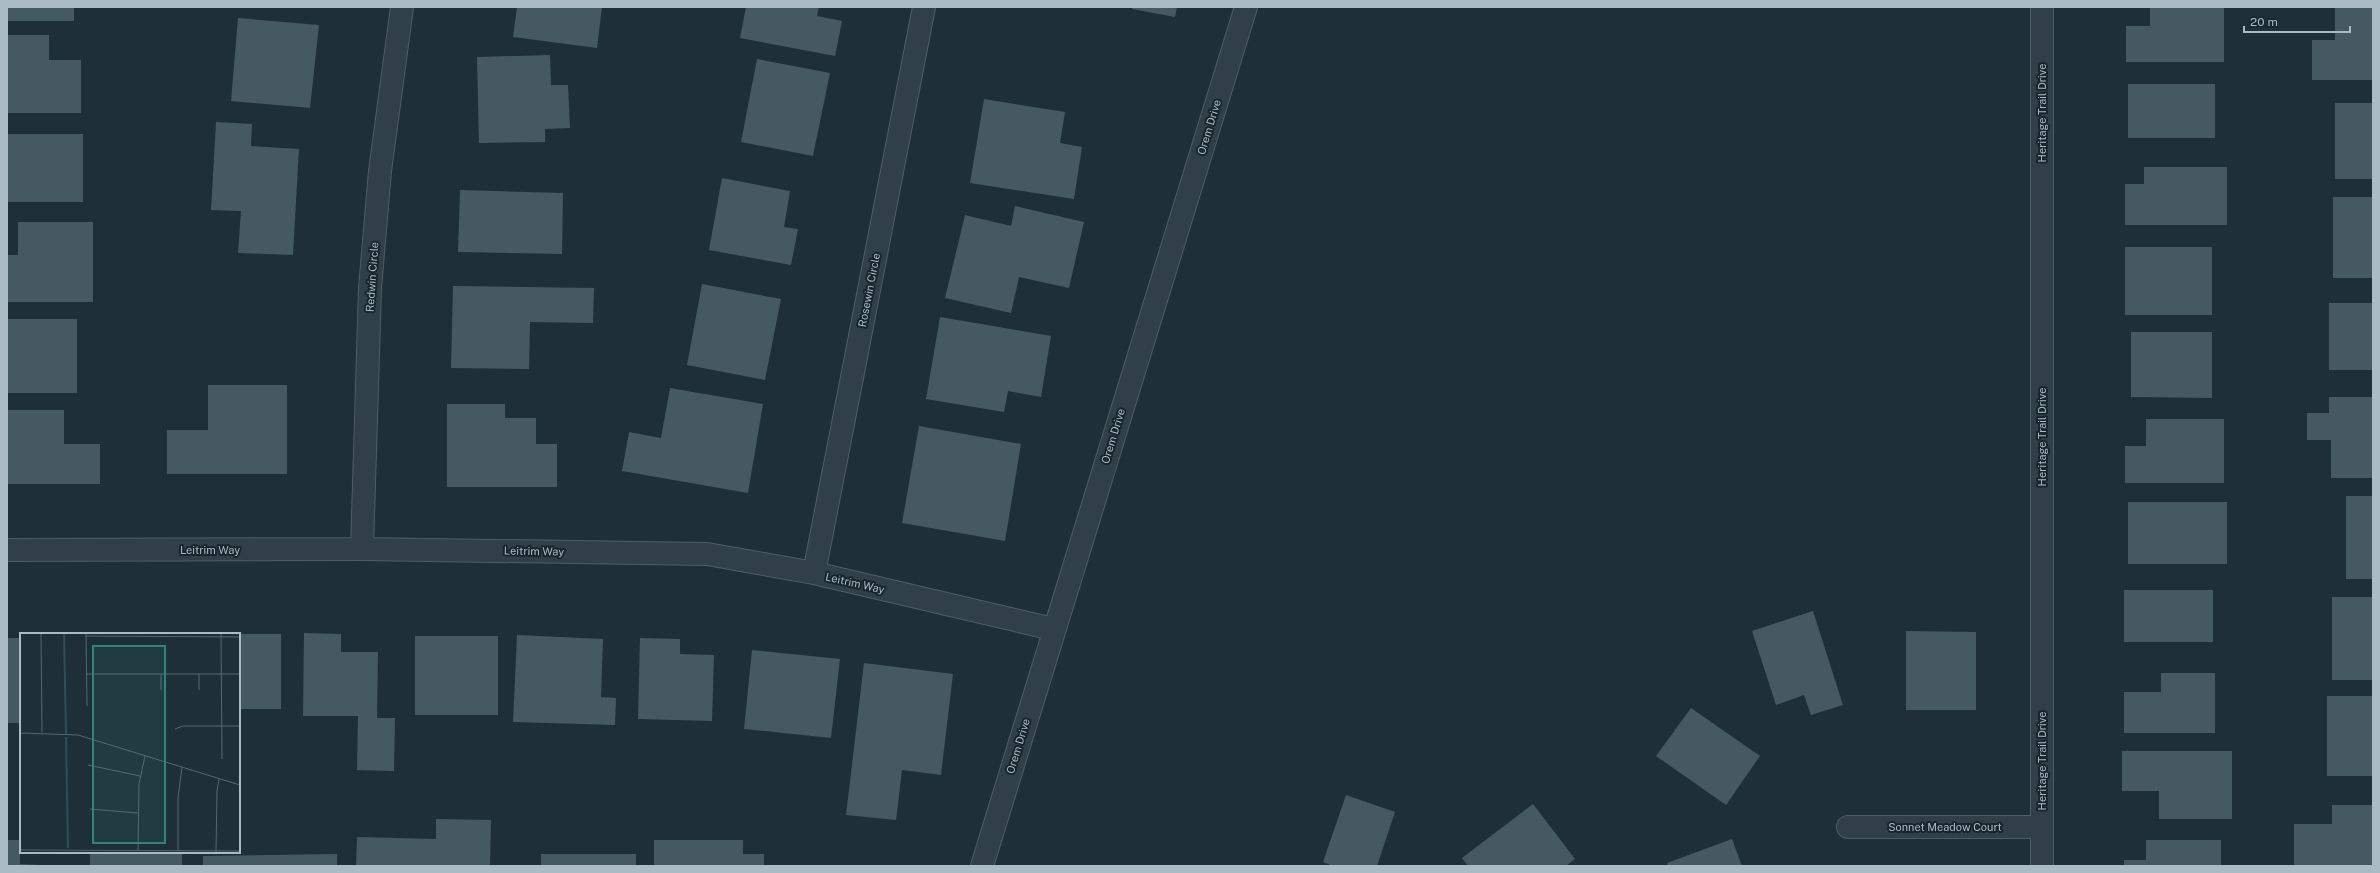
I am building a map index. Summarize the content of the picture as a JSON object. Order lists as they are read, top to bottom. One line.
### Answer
{"streets":{"street":["Heritage Trail Drive","Orem Drive","Redwin Circle","Rosewin Circle","Leitrim Way","Sonnet Meadow Court"]},"crossings":[["Heritage Trail Drive","Sonnet Meadow Court"],["Orem Drive","Leitrim Way"],["Redwin Circle","Leitrim Way"],["Rosewin Circle","Leitrim Way"]],"scale_bar":"20 m"}
